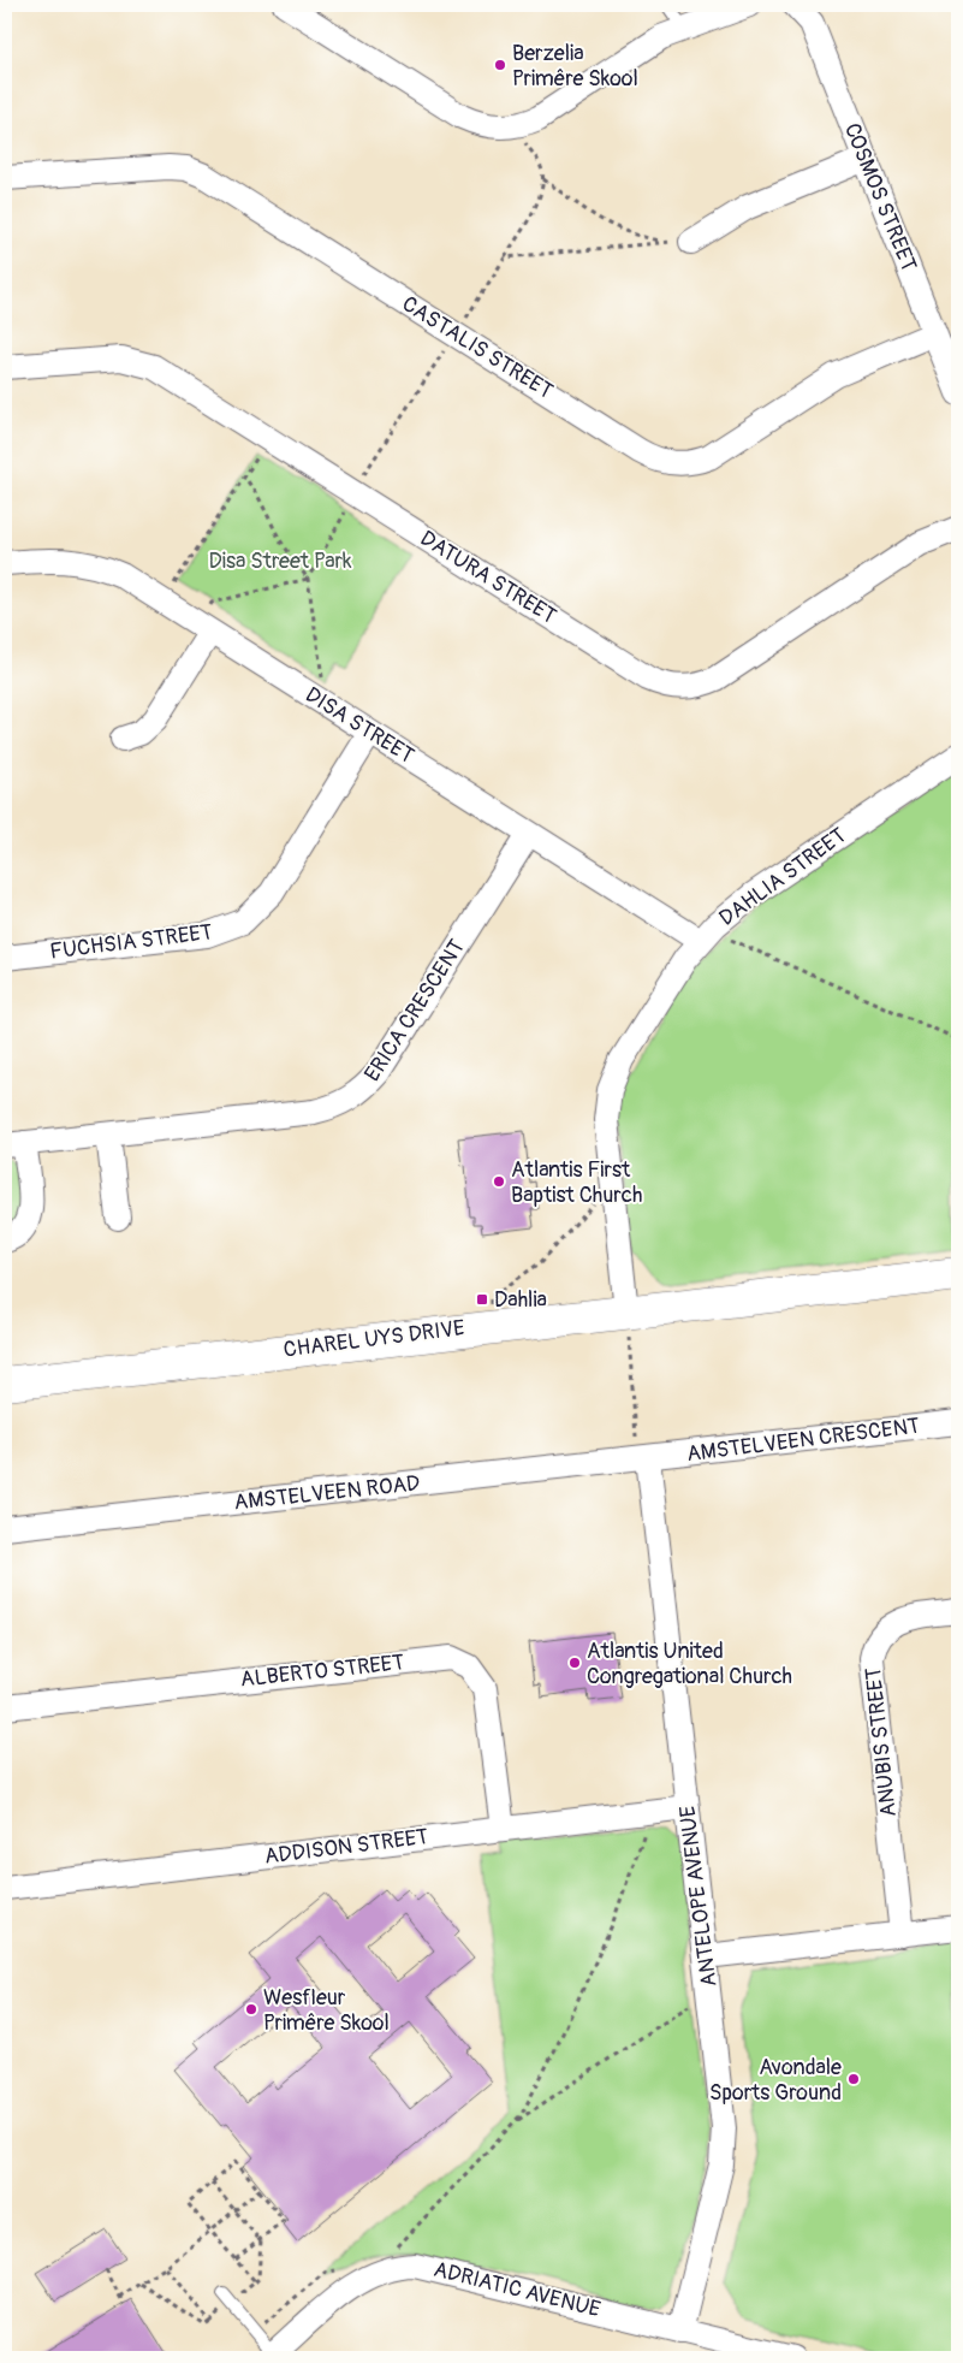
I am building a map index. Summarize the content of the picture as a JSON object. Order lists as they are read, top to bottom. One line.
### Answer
{"streets":{"main road":["CHAREL UYS DRIVE"],"street":["COSMOS STREET","CASTALIS STREET","DATURA STREET","DISA STREET","DAHLIA STREET","FUCHSIA STREET","ERICA CRESCENT","AMSTELVEEN CRESCENT","AMSTELVEEN ROAD","ALBERTO STREET","ANUBIS STREET","ADDISON STREET","ANTELOPE AVENUE","ADRIATIC AVENUE"]},"crossings":[["COSMOS STREET","CASTALIS STREET"],["DISA STREET","DAHLIA STREET"],["DISA STREET","FUCHSIA STREET"],["DISA STREET","ERICA CRESCENT"],["DAHLIA STREET","CHAREL UYS DRIVE"],["AMSTELVEEN CRESCENT","AMSTELVEEN ROAD"],["AMSTELVEEN CRESCENT","ANTELOPE AVENUE"],["AMSTELVEEN ROAD","ANTELOPE AVENUE"],["ALBERTO STREET","ADDISON STREET"],["ADDISON STREET","ANTELOPE AVENUE"],["ANTELOPE AVENUE","ADRIATIC AVENUE"]],"parks":["Disa Street Park"],"places":{"other":["Berzelia Primêre Skool","Atlantis First Baptist Church","Atlantis United Congregational Church","Wesfleur Primêre Skool","Avondale Sports Ground"],"transit":["Dahlia"]}}
